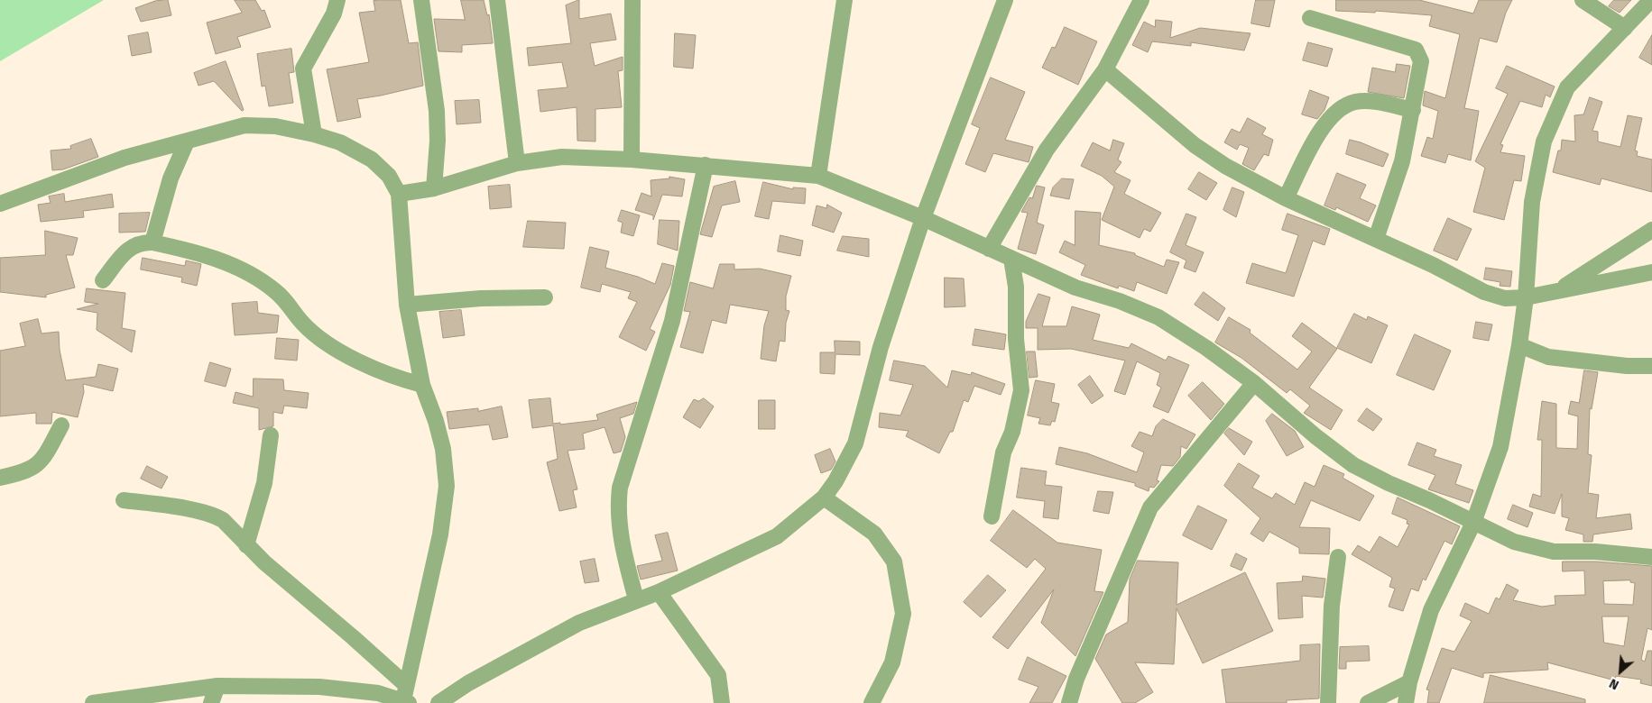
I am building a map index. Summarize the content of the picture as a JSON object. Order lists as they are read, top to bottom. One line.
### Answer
{"north":"bottom left"}
